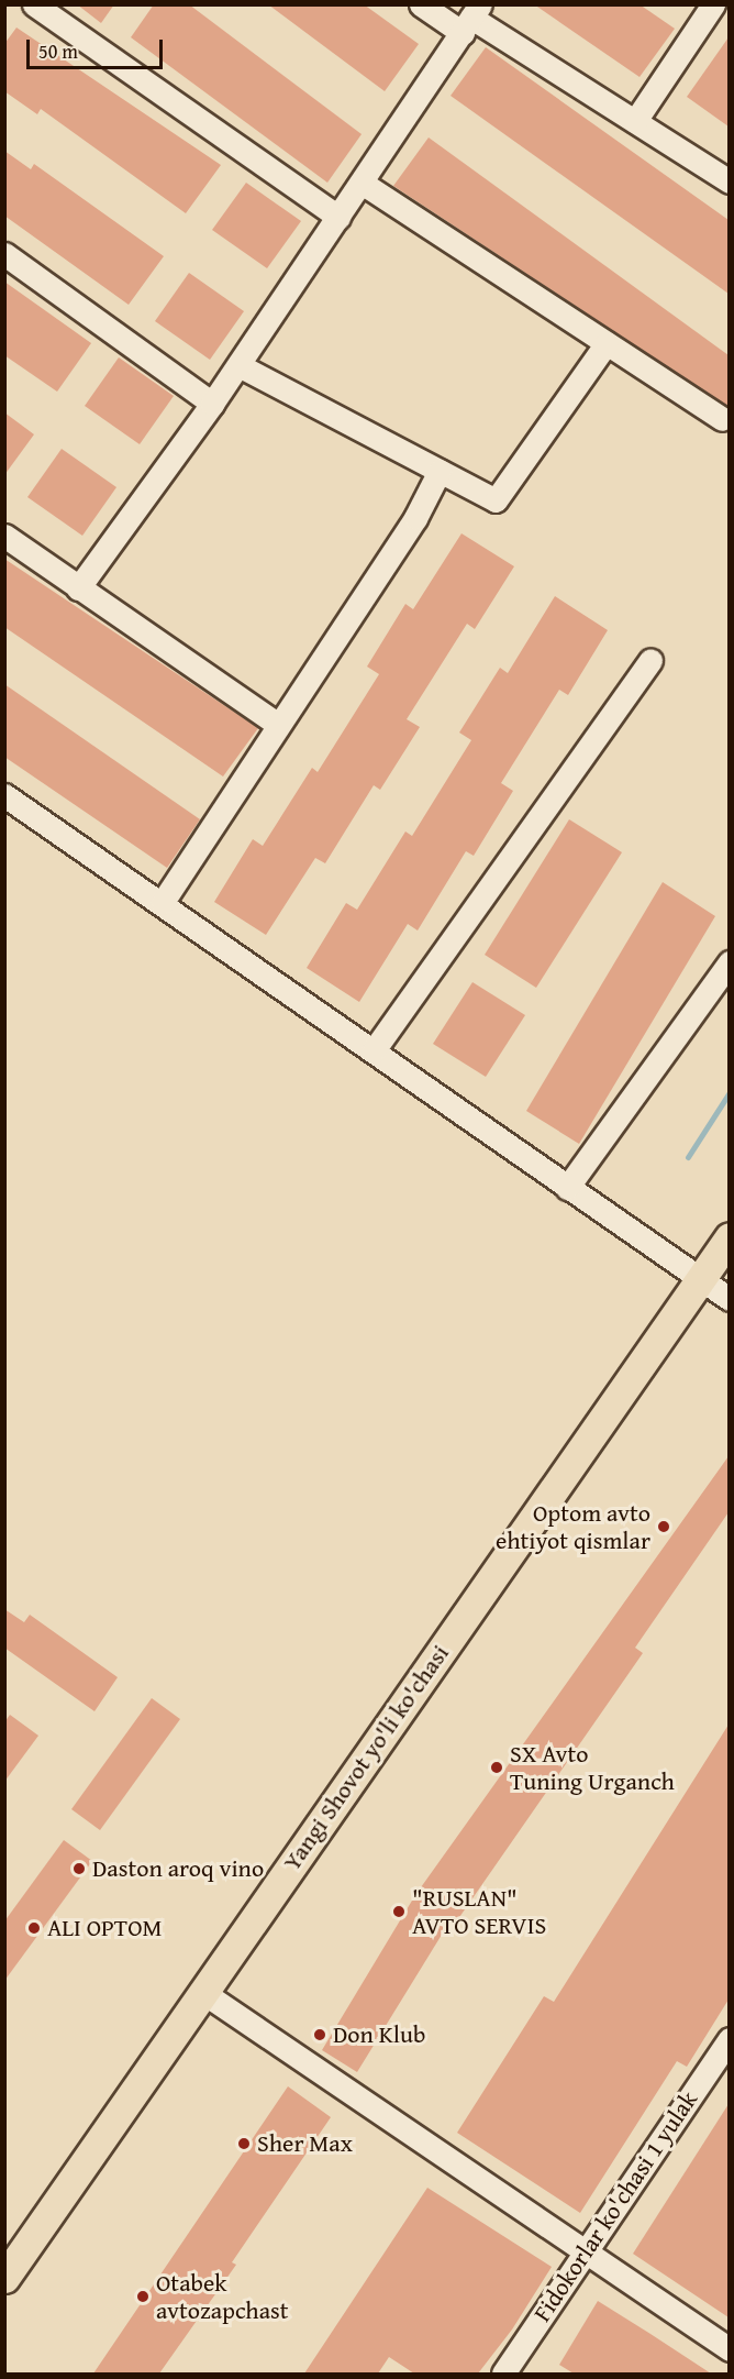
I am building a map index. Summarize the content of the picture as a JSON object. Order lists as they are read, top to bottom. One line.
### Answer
{"streets":{"main road":["Yangi Shovot yo'li ko'chasi"],"street":["Fidokorlar ko'chasi 1 yulak"]},"places":["Optom avto ehtiyot qismlar","SX Avto Tuning Urganch","Daston aroq vino","\"RUSLAN\" AVTO SERVIS","ALI OPTOM","Don Klub","Sher Max","Otabek avtozapchast"],"scale_bar":"50 m"}
